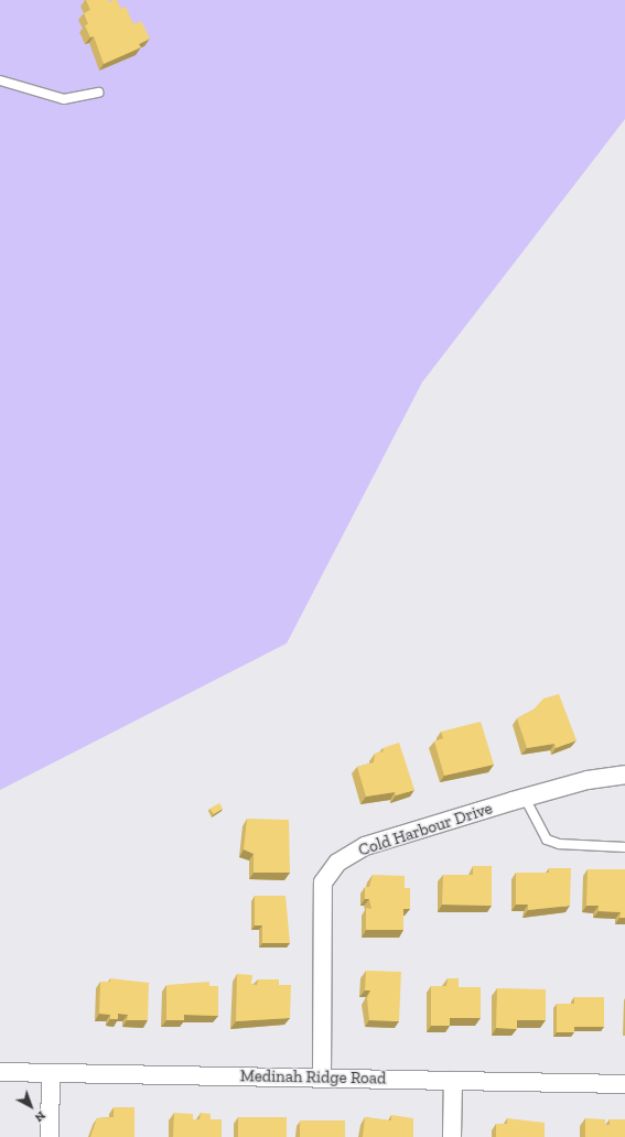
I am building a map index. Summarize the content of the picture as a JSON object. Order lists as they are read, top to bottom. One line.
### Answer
{"streets":{"street":["Cold Harbour Drive","Medinah Ridge Road"]},"crossings":[["Cold Harbour Drive","Medinah Ridge Road"]],"north":"bottom right"}
